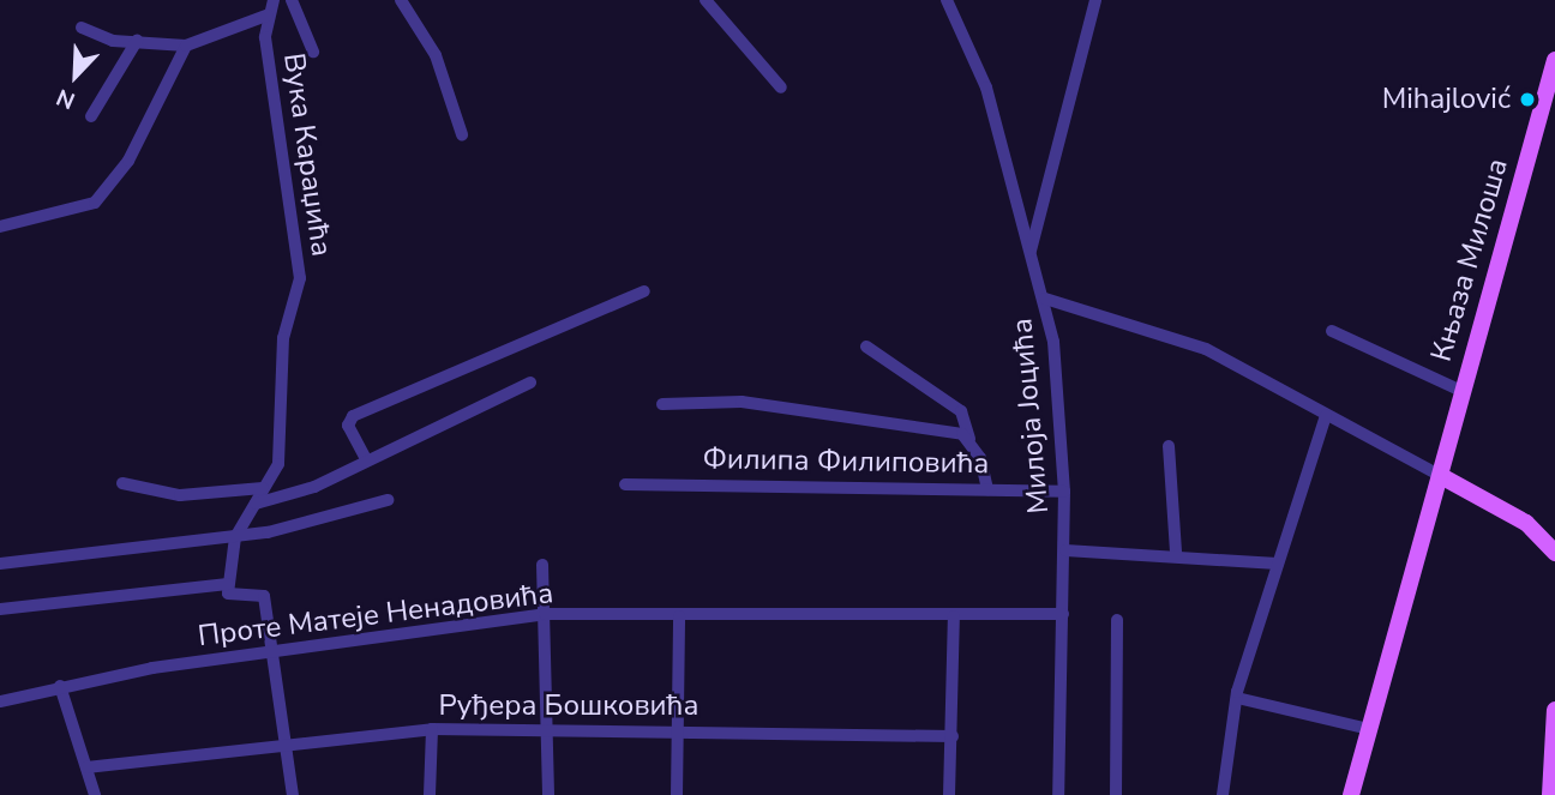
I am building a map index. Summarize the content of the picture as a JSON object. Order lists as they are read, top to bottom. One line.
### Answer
{"streets":{"main road":["Књаза Милоша"],"street":["Вука Караџића","Милоја Јоцића","Филипа Филиповића","Проте Матеје Ненадовића","Руђера Бошковића"]},"crossings":[["Милоја Јоцића","Филипа Филиповића"],["Милоја Јоцића","Проте Матеје Ненадовића"]],"places":["Mihajlović"],"north":"bottom left"}
